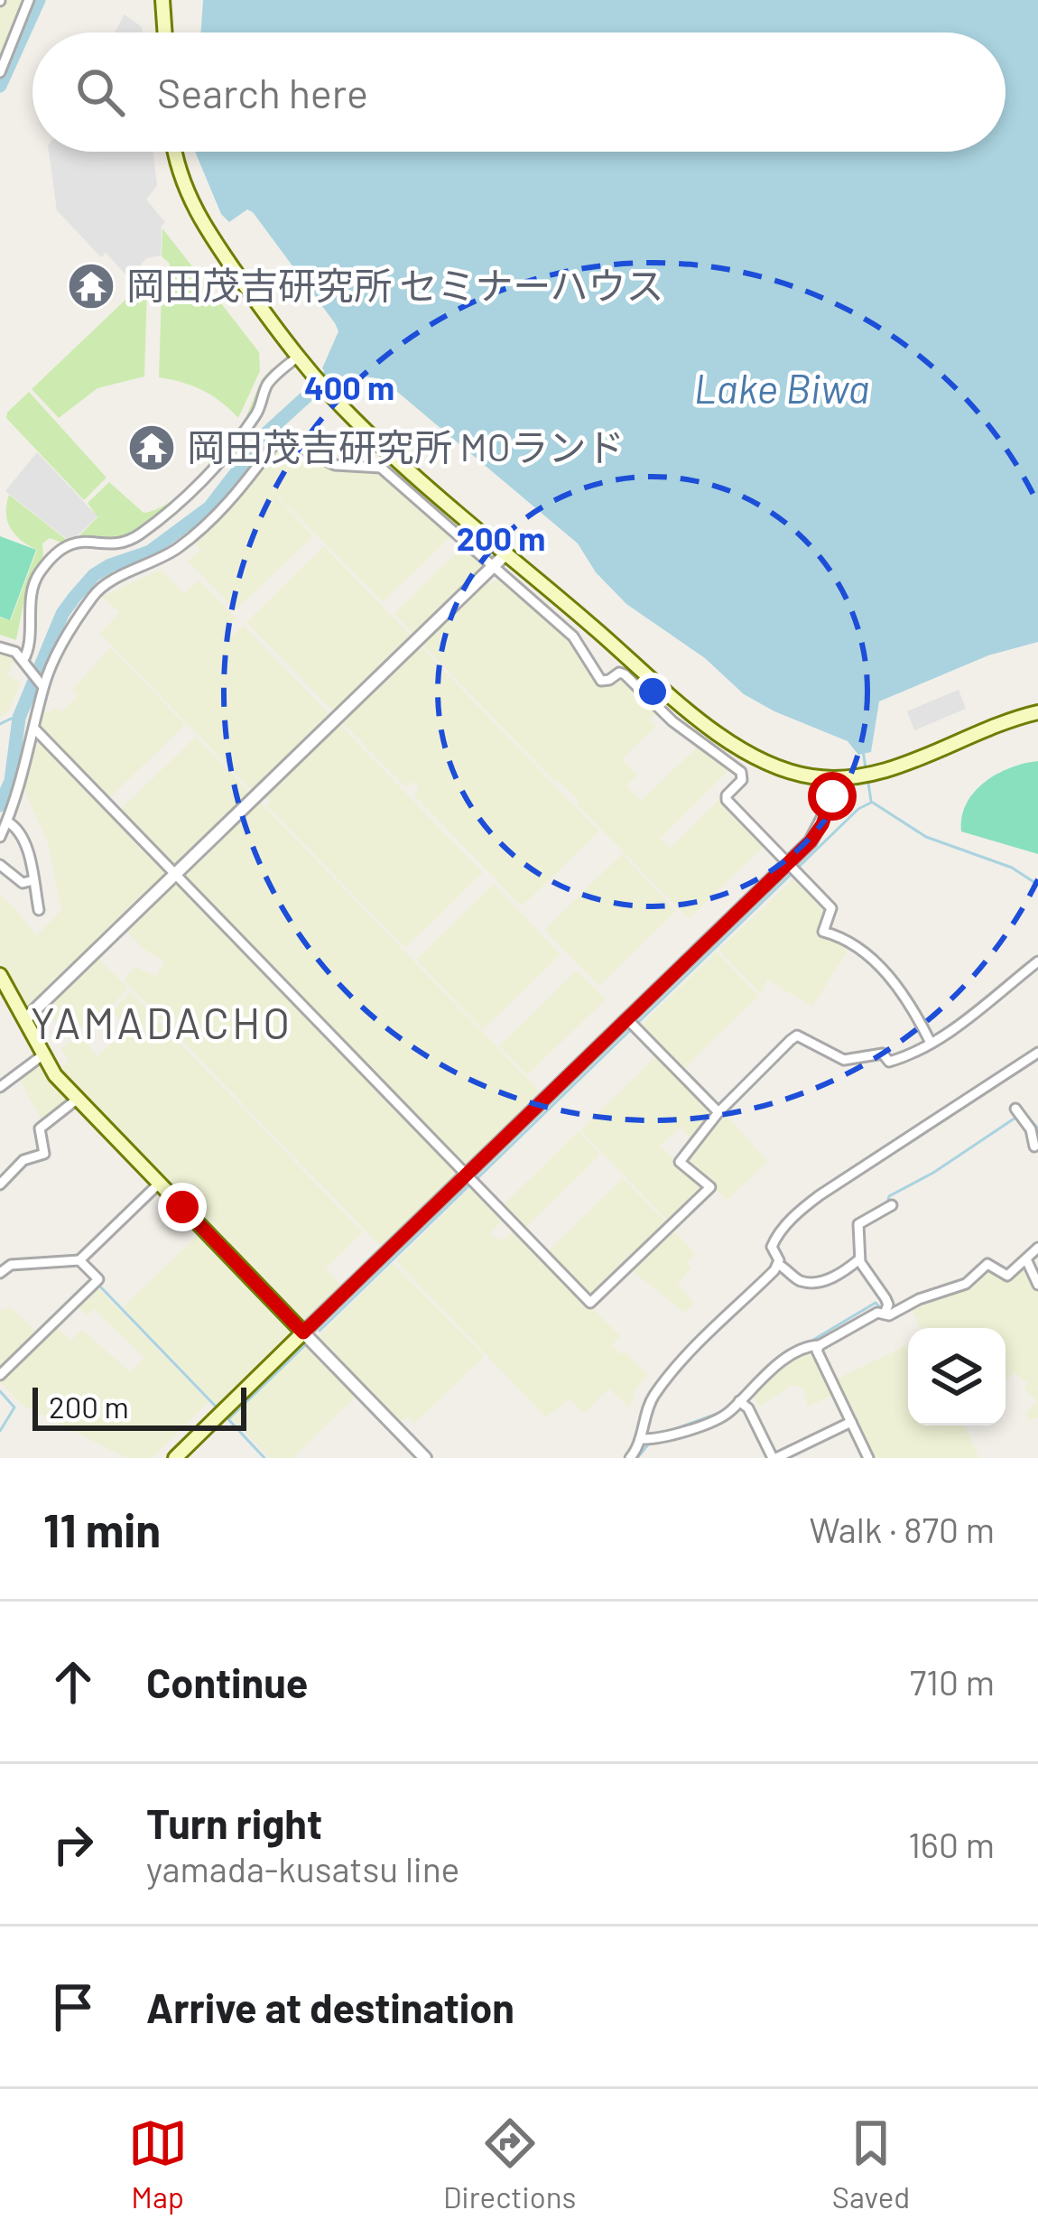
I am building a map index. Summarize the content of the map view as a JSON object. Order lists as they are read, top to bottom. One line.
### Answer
{"districts":["YAMADACHO"],"water":["Lake Biwa"],"places":{"temple":["岡田茂吉研究所 セミナーハウス","岡田茂吉研究所 MOランド"]},"scale_bar":"200 m","page":{"search":"Search here","scale":"200 m","heading":["11 min","Walk · 870 m"],"list":[["Continue","710 m"],["Turn right","yamada-kusatsu line","160 m"],"Arrive at destination"],"nav":["Map","Directions","Saved"]},"rings":["400 m","200 m"]}
